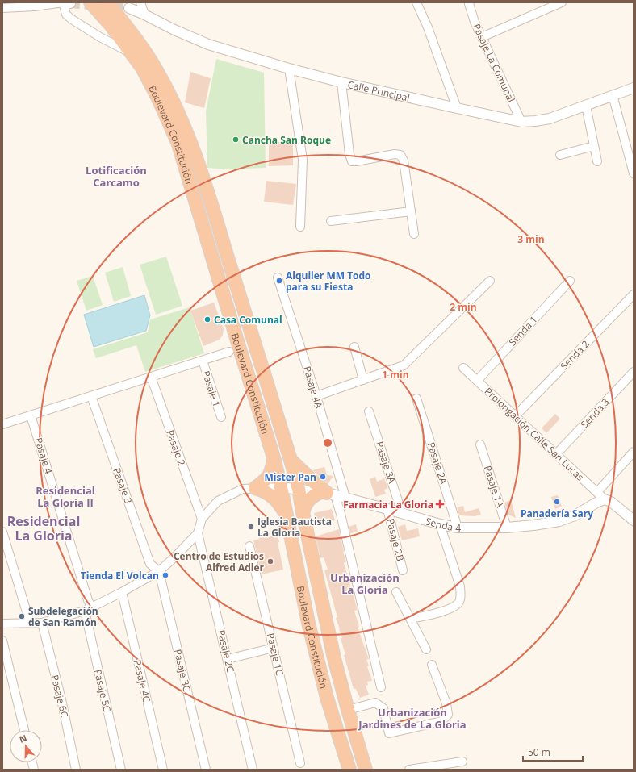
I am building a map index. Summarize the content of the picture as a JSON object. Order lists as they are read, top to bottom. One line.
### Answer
{"streets":{"highway":["Boulevard Constitución"],"street":["Pasaje La Comunal","Calle Principal","Senda 1","Senda 2","Pasaje 4A","Pasaje 1","Senda 3","Prolongación Calle San Lucas","Pasaje 2","Pasaje 4","Pasaje 3A","Pasaje 2A","Pasaje 3","Pasaje 1A","Senda 4","Pasaje 2B","Pasaje 2C","Pasaje 1C","Pasaje 3C","Pasaje 4C","Pasaje 5C","Pasaje 6C"]},"crossings":[["Pasaje La Comunal","Calle Principal"],["Boulevard Constitución","Senda 4"],["Senda 1","Prolongación Calle San Lucas"],["Senda 2","Prolongación Calle San Lucas"],["Pasaje 4A","Senda 4"],["Senda 3","Prolongación Calle San Lucas"],["Prolongación Calle San Lucas","Senda 4"],["Pasaje 4","Pasaje 5C"],["Pasaje 3A","Senda 4"],["Pasaje 2A","Senda 4"],["Pasaje 3","Pasaje 3C"],["Pasaje 1A","Senda 4"],["Senda 4","Pasaje 2B"]],"districts":["Lotificación Carcamo","Residencial La Gloria II","Residencial La Gloria","Urbanización La Gloria","Urbanización Jardines de La Gloria"],"places":{"other":["Cancha San Roque","Alquiler MM Todo para su Fiesta","Casa Comunal","Mister Pan","Panadería Sary","Iglesia Bautista La Gloria","Centro de Estudios Alfred Adler","Tienda El Volcan","Subdelegación de San Ramón"],"health":["Farmacia La Gloria"]},"scale_bar":"50 m","north":"top","rings":["3 min","2 min","1 min"]}
